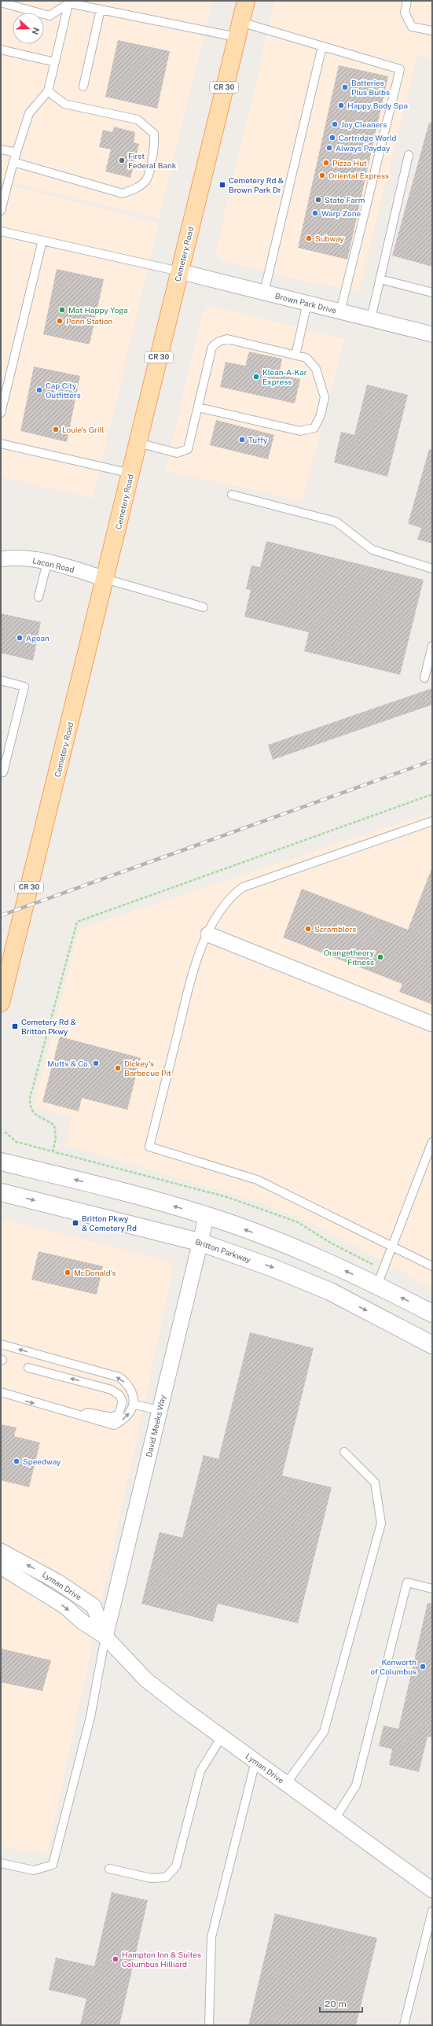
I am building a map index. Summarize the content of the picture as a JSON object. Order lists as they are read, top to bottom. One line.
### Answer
{"streets":{"main road":["CR 30","Cemetery Road","Britton Parkway"],"street":["Brown Park Drive","Lacon Road","David Meeks Way","Lyman Drive"]},"crossings":[["Cemetery Road","Brown Park Drive"],["Cemetery Road","Lacon Road"],["Britton Parkway","David Meeks Way"],["David Meeks Way","Lyman Drive"]],"places":{"other":["Batteries Plus Bulbs","Happy Body Spa","Joy Cleaners","Cartridge World","Always Payday","First Federal Bank","Pizza Hut","Oriental Express","State Farm","Warp Zone","Subway","Mat Happy Yoga","Penn Station","Klean-A-Kar Express","Cap City Outfitters","Louie's Grill","Tuffy","Agean","Scramblers","Orangetheory Fitness","Mutts & Co.","Dickey's Barbecue Pit","McDonald's","Speedway","Kenworth of Columbus","Hampton Inn & Suites Columbus Hilliard"],"transit":["Cemetery Rd & Brown Park Dr","Cemetery Rd & Britton Pkwy","Britton Pkwy & Cemetery Rd"]},"scale_bar":"20 m","north":"right"}
